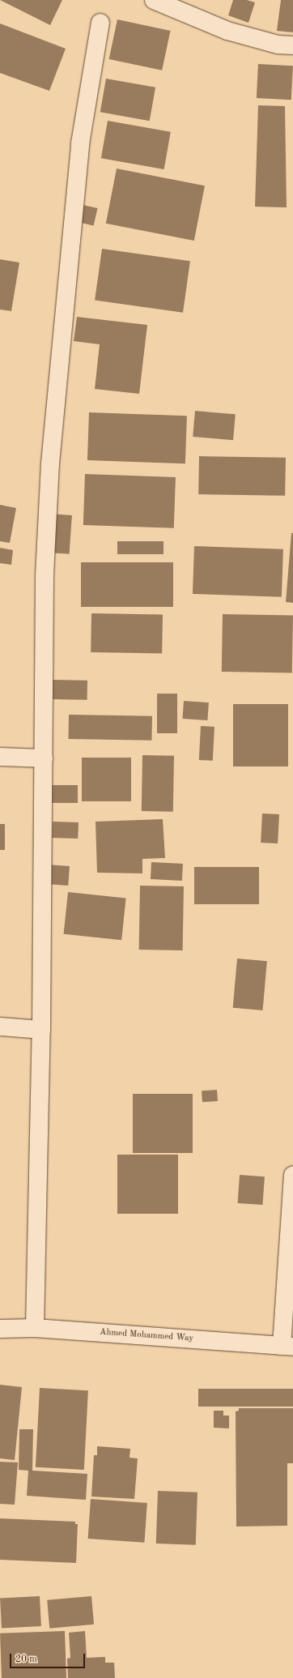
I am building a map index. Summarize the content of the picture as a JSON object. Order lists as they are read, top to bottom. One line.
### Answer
{"streets":{"street":["Ahmed Mohammed Way"]},"scale_bar":"20 m"}
